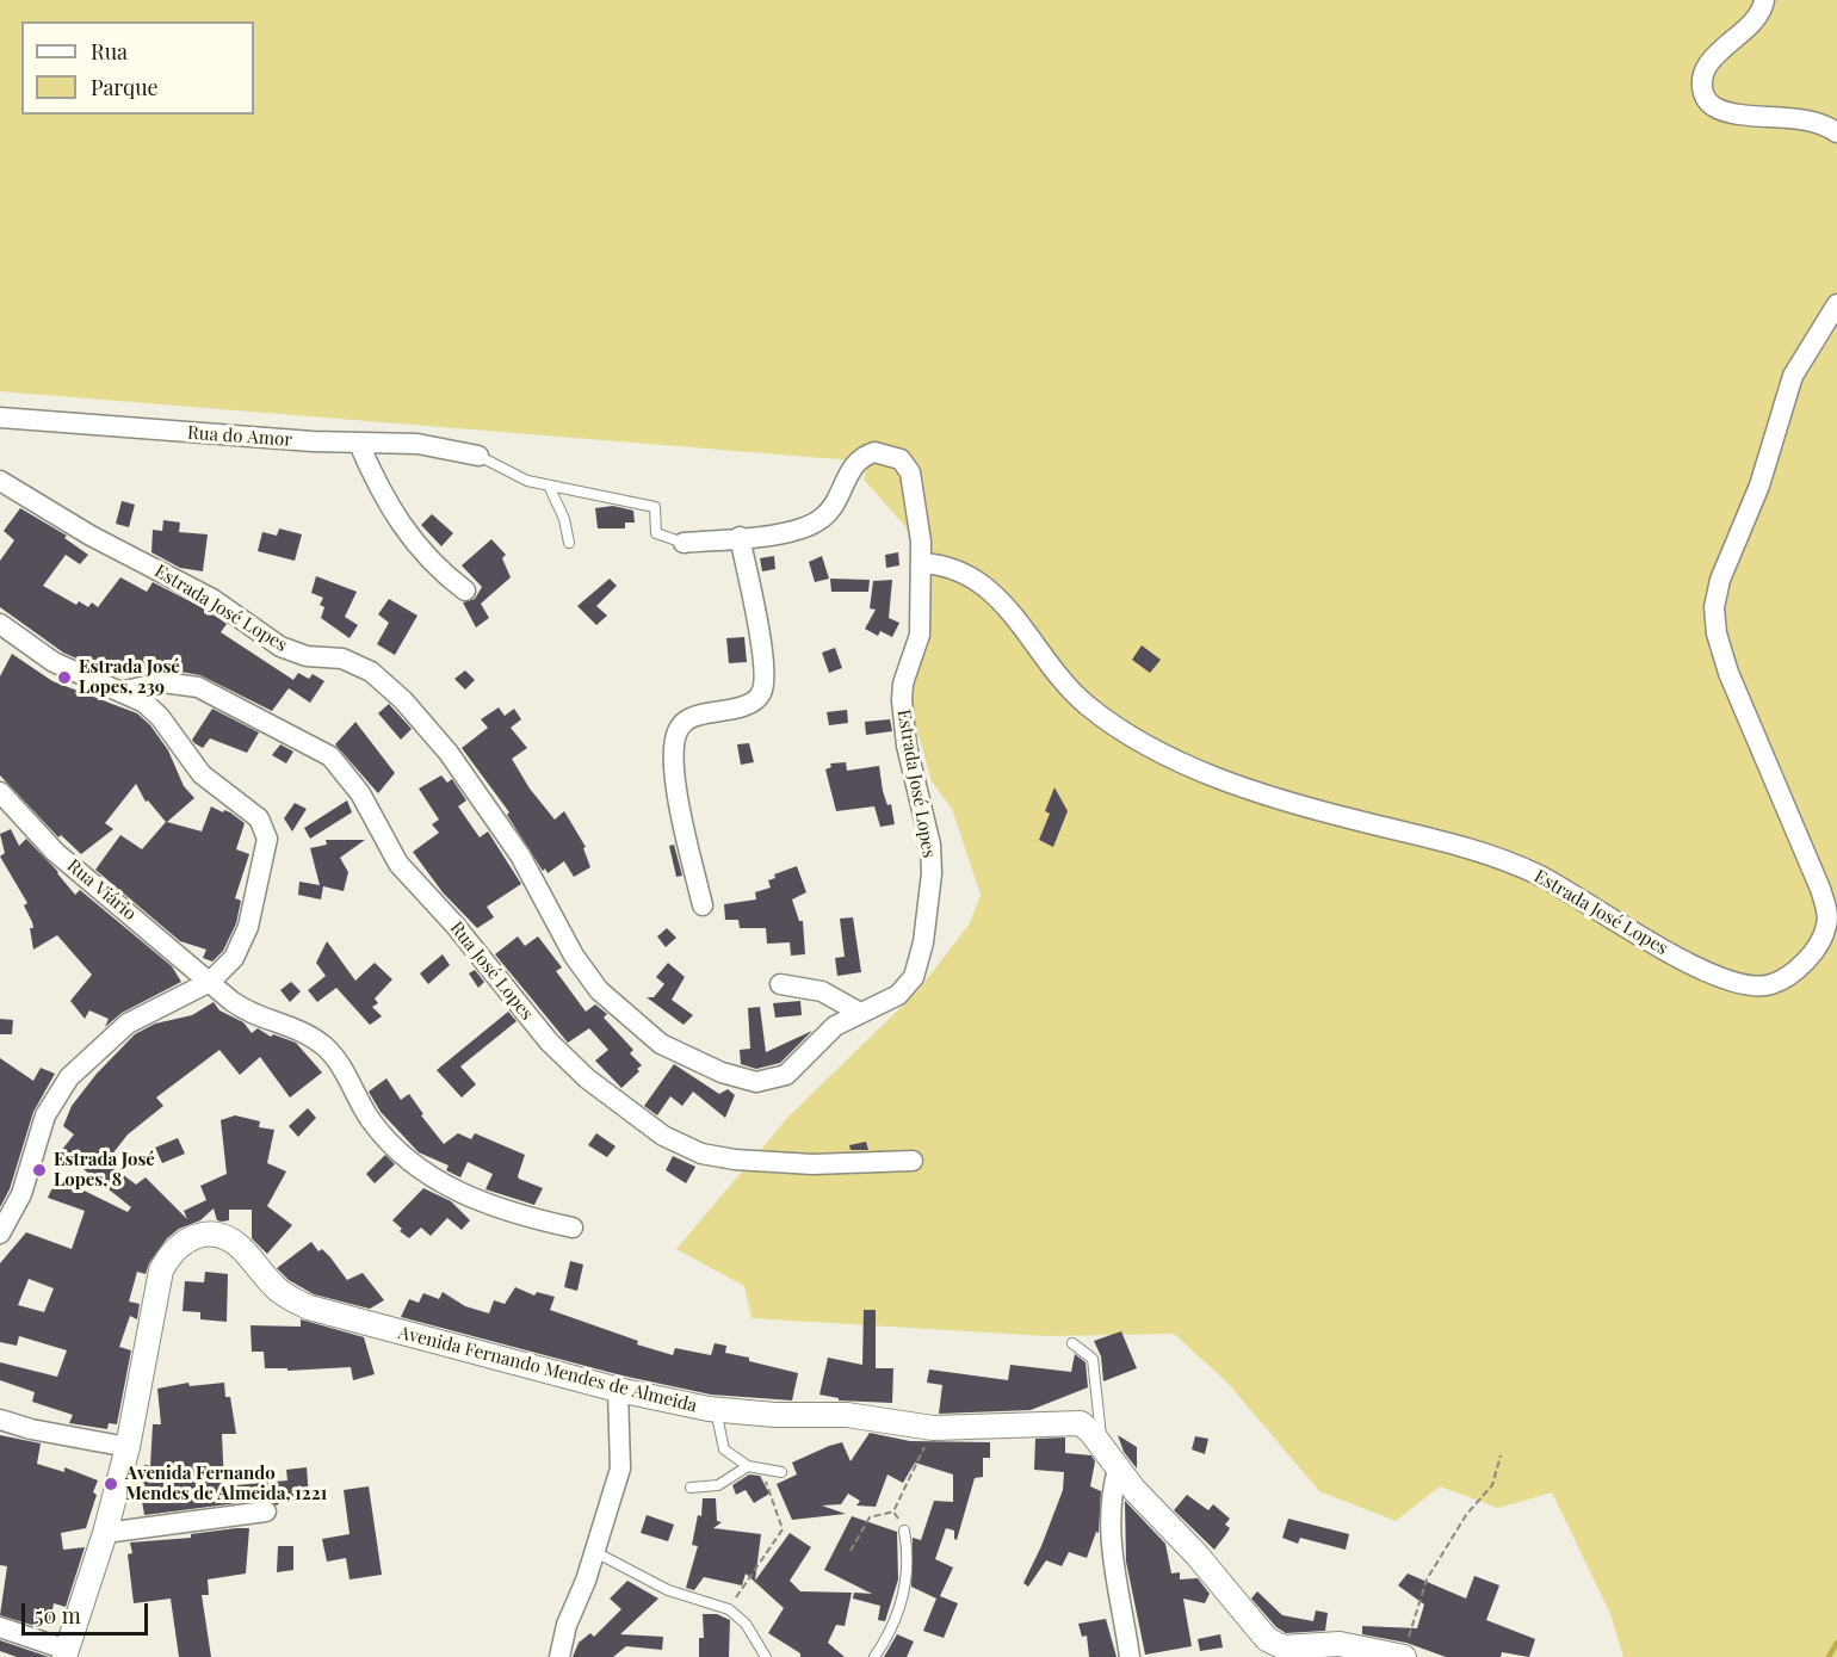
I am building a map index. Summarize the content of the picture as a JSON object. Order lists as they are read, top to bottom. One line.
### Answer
{"streets":{"street":["Rua do Amor","Estrada José Lopes","Rua Viário","Rua José Lopes","Avenida Fernando Mendes de Almeida"]},"places":["Estrada José Lopes, 239","Estrada José Lopes, 8","Avenida Fernando Mendes de Almeida, 1221"],"legend":["Rua","Parque"],"scale_bar":"50 m"}
